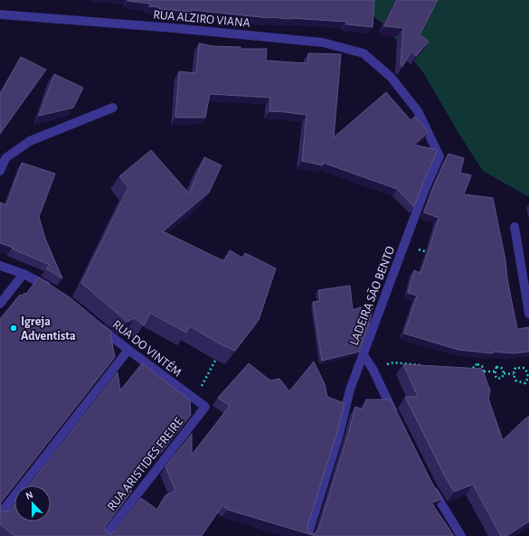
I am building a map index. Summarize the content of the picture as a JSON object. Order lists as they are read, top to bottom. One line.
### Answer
{"streets":{"street":["RUA ALZIRO VIANA","LADEIRA SÃO BENTO","RUA DO VINTÉM","RUA ARISTIDES FREIRE"]},"crossings":[["RUA ALZIRO VIANA","LADEIRA SÃO BENTO"],["RUA DO VINTÉM","RUA ARISTIDES FREIRE"]],"places":["Igreja Adventista"],"north":"top"}
